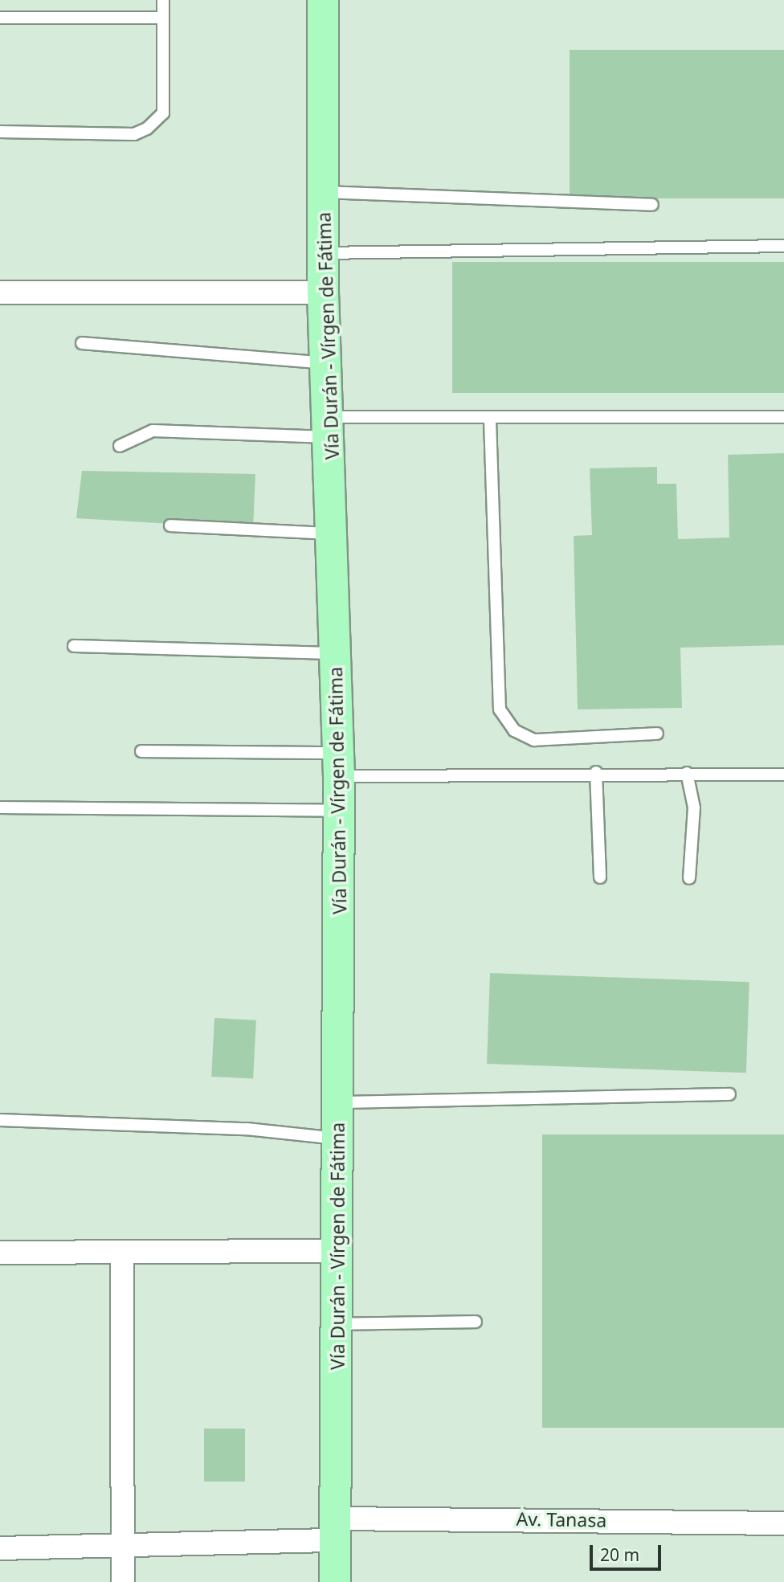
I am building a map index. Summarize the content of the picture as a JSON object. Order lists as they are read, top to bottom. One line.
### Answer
{"streets":{"main road":["Vía Durán - Vírgen de Fátima"],"street":["Av. Tanasa"]},"crossings":[["Vía Durán - Vírgen de Fátima","Av. Tanasa"]],"scale_bar":"20 m"}
